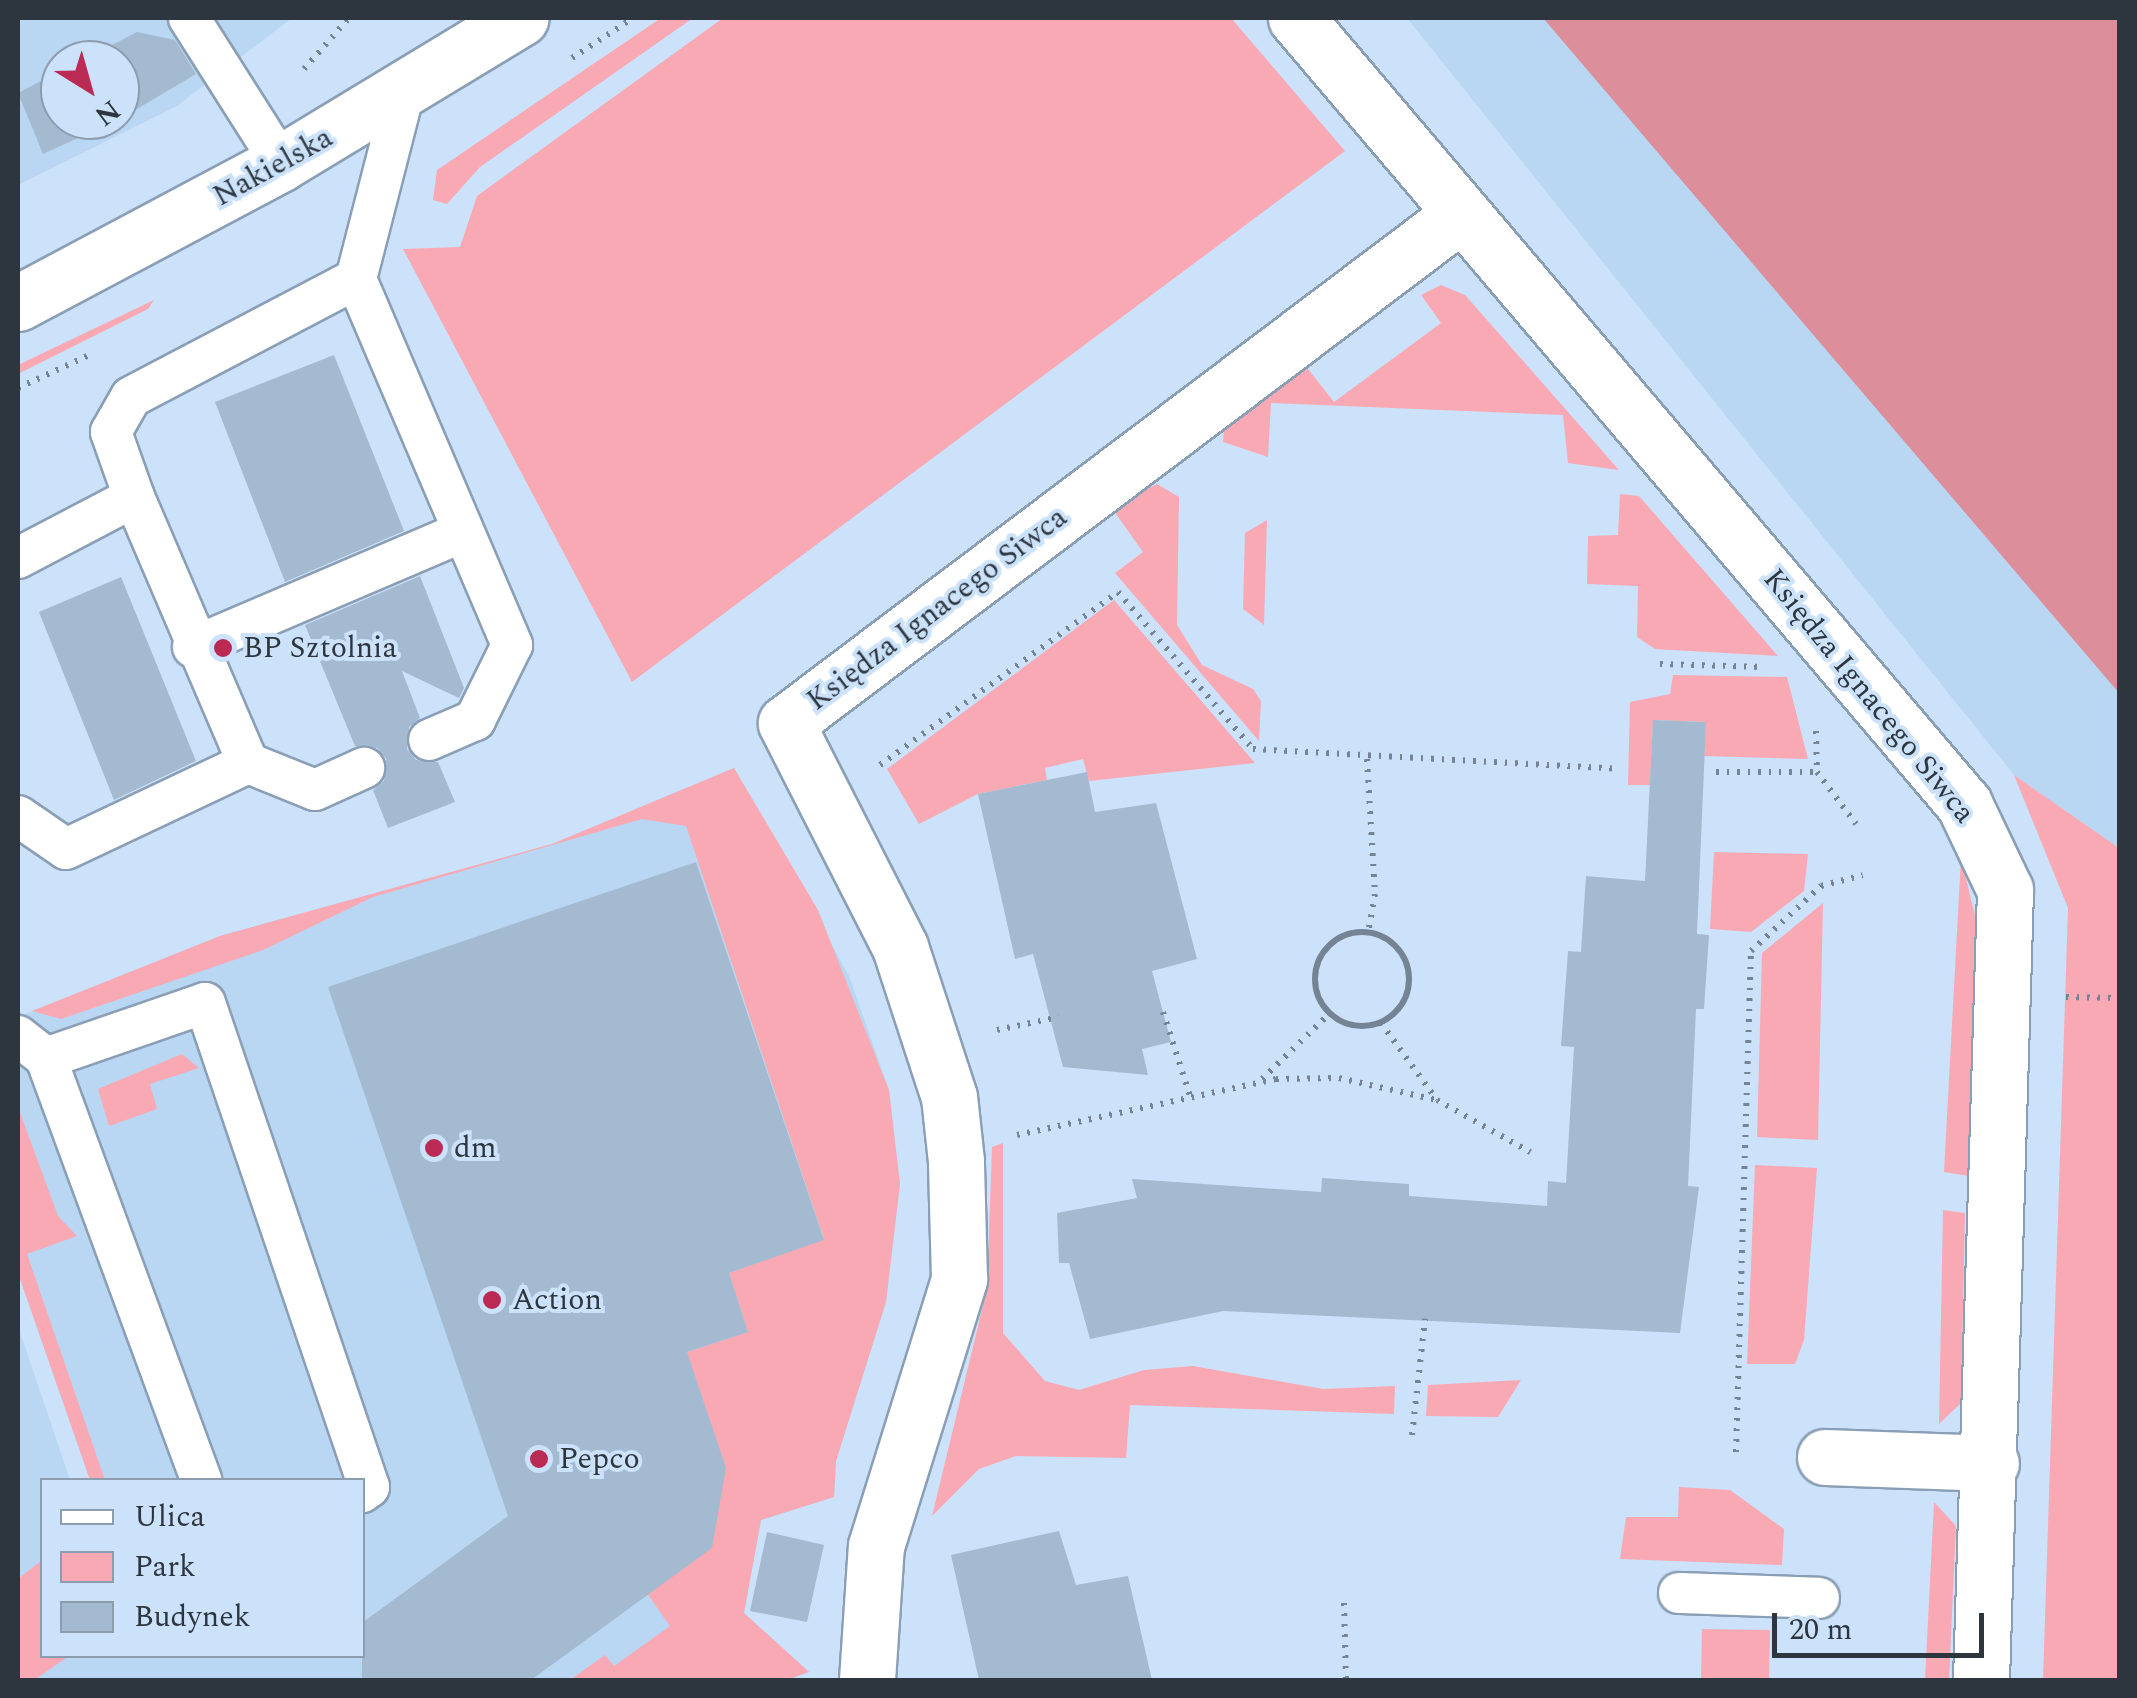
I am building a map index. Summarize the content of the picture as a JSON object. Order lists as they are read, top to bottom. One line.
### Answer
{"streets":{"street":["Nakielska","Księdza Ignacego Siwca"]},"places":["BP Sztolnia","dm","Action","Pepco"],"legend":["Ulica","Park","Budynek"],"scale_bar":"20 m","north":"bottom right"}
